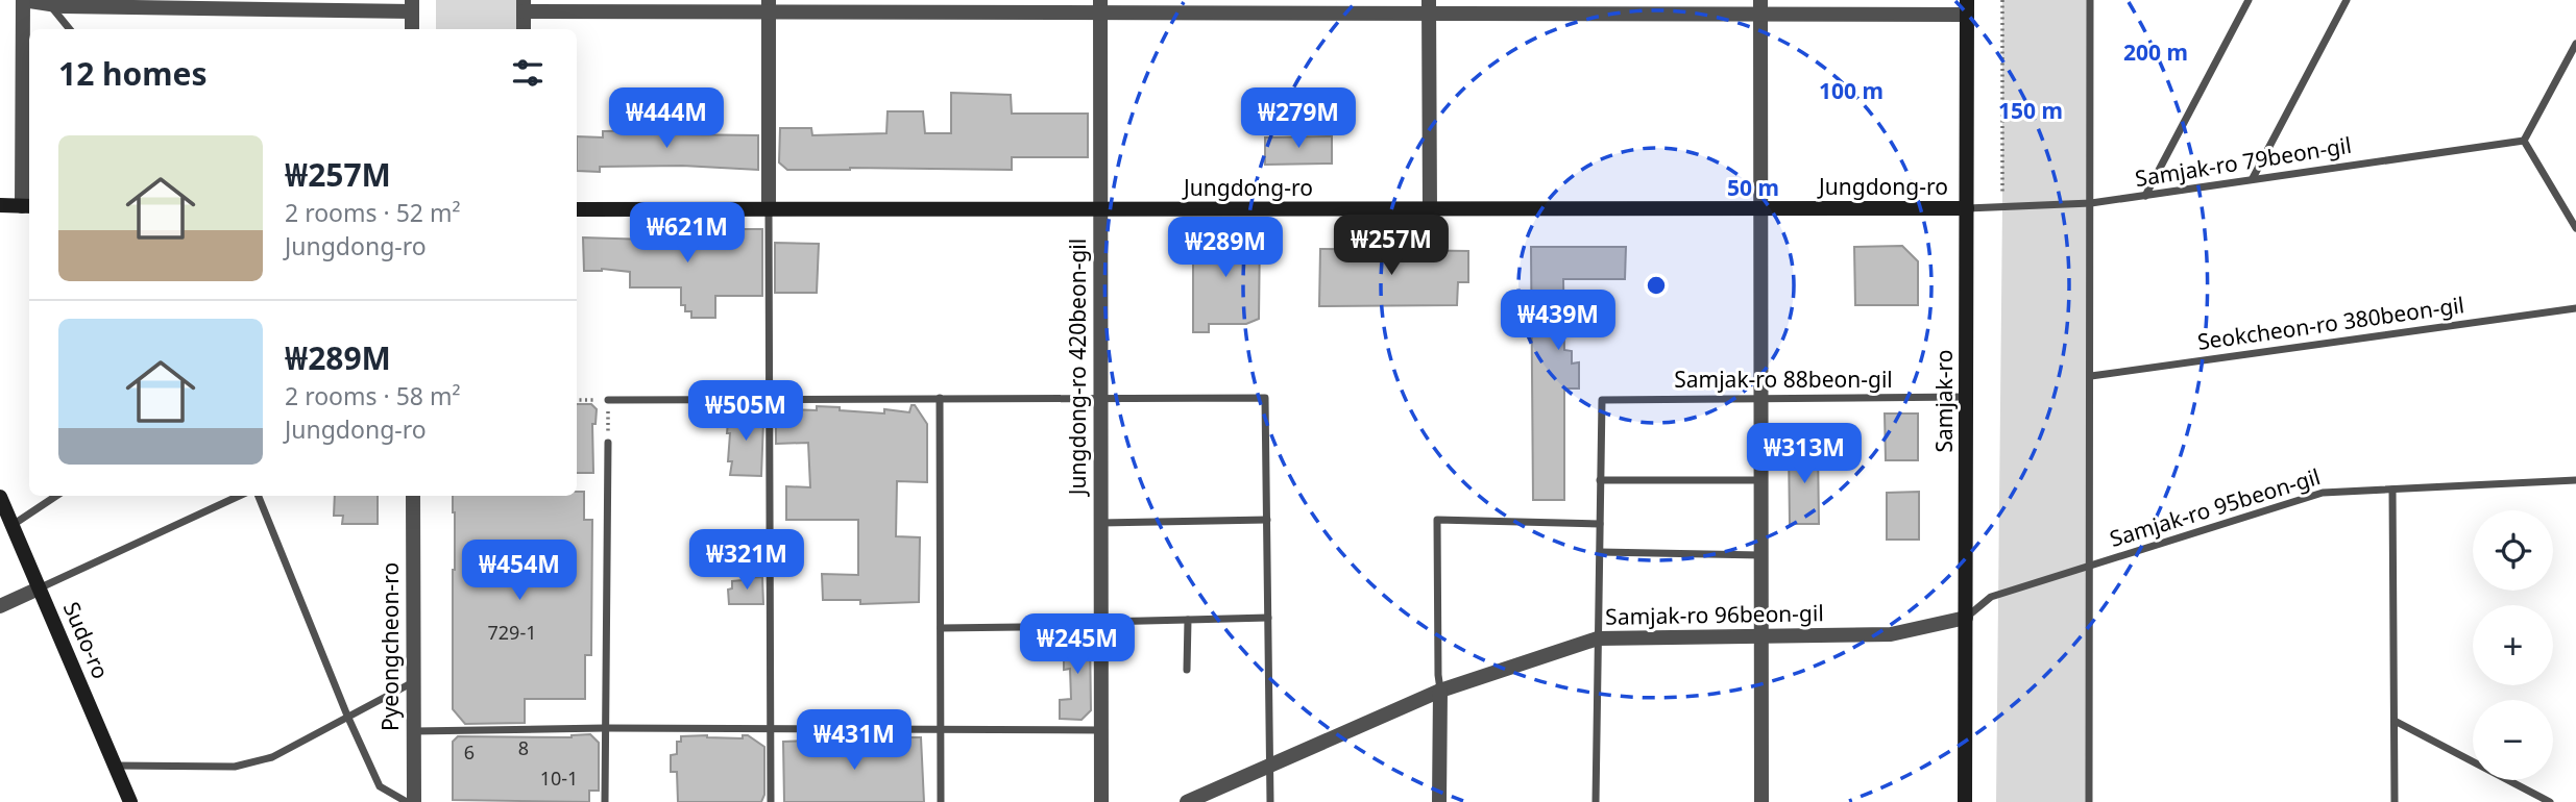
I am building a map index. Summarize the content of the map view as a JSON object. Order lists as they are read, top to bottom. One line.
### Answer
{"streets":{"street":["Jungdong-ro","Jungdong-ro 420beon-gil","Samjak-ro","Samjak-ro 96beon-gil","Sudo-ro","Pyeongcheon-ro"],"lane":["Samjak-ro 79beon-gil","Seokcheon-ro 380beon-gil","Samjak-ro 88beon-gil","Samjak-ro 95beon-gil"]},"crossings":[["Samjak-ro 79beon-gil","Jungdong-ro"],["Samjak-ro 79beon-gil","Samjak-ro"],["Jungdong-ro","Jungdong-ro 420beon-gil"],["Jungdong-ro","Samjak-ro"],["Samjak-ro 88beon-gil","Samjak-ro"],["Samjak-ro","Samjak-ro 95beon-gil"],["Samjak-ro","Samjak-ro 96beon-gil"],["Samjak-ro 95beon-gil","Samjak-ro 96beon-gil"]],"house_numbers":["729-1","8","6","10-1"],"page":{"heading":"12 homes","price":["₩444M","₩279M","₩621M","₩257M","₩289M","₩439M","₩505M","₩313M","₩321M","₩454M","₩245M","₩431M"],"list":[{"name":"₩257M","note":"2 rooms · 52 m² · Jungdong-ro"},{"name":"₩289M","note":"2 rooms · 58 m² · Jungdong-ro"}],"map_buttons":["+","−"]},"rings":["200 m","100 m","150 m","50 m"]}
